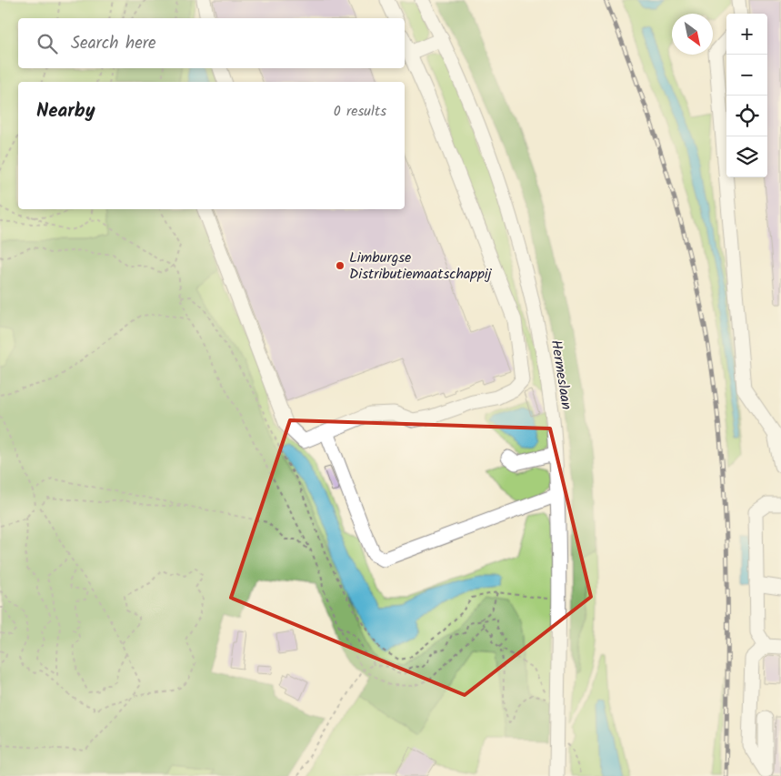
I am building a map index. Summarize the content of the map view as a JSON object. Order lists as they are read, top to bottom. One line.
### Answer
{"streets":{"street":["Hermeslaan"]},"places":["Limburgse Distributiemaatschappij"],"north":"bottom right","page":{"map_buttons":["+","−"],"search":"Search here","heading":["Nearby","0 results"]}}
